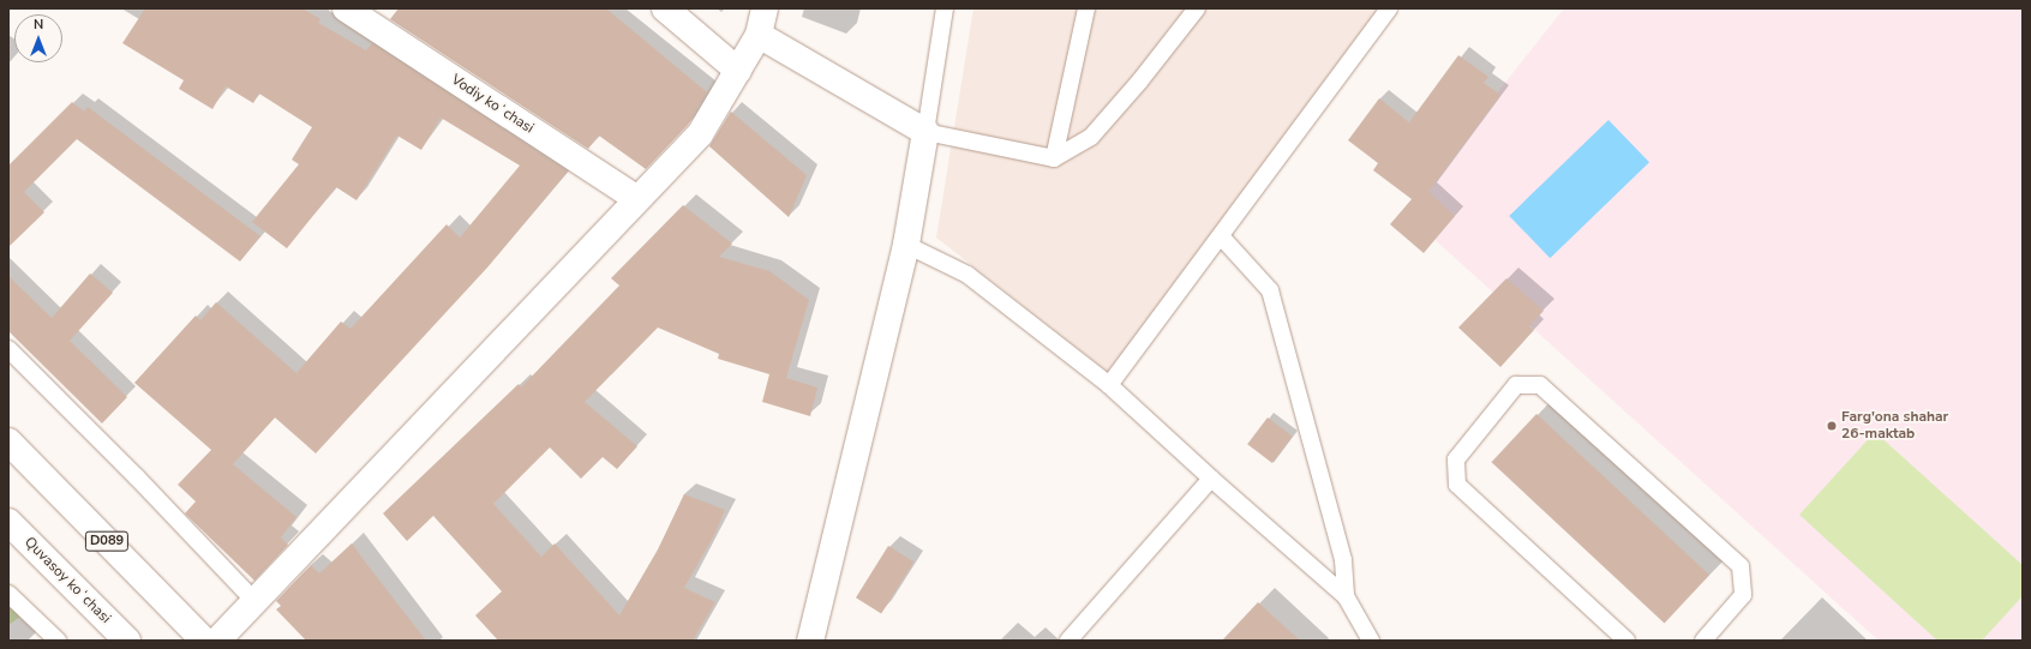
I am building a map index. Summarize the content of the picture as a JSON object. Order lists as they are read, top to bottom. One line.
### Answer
{"streets":{"street":["Vodiy koʻchasi","D089","Quvasoy koʻchasi"]},"places":["Farg'ona shahar 26-maktab"],"north":"top"}
